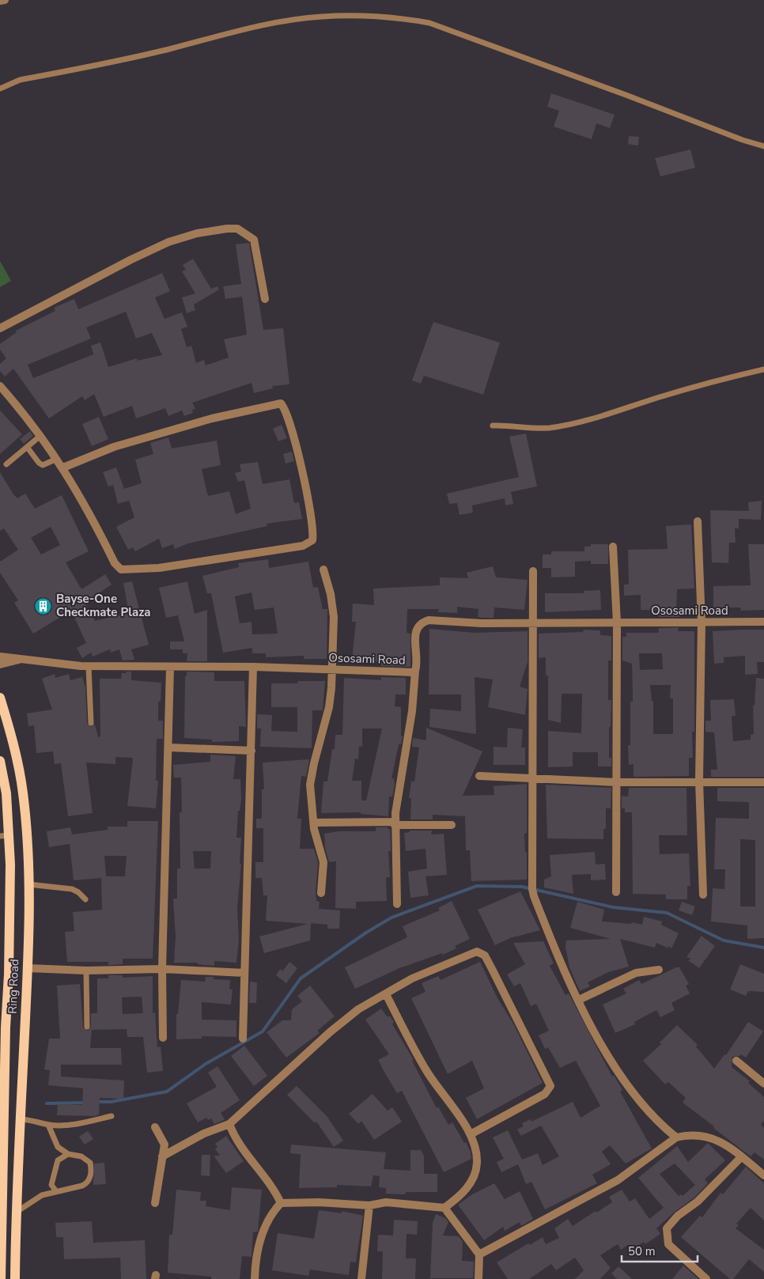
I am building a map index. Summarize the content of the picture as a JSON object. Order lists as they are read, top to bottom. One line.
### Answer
{"streets":{"main road":["Ring Road"],"street":["Ososami Road"]},"places":{"building":["Bayse-One Checkmate Plaza"]},"scale_bar":"50 m"}
